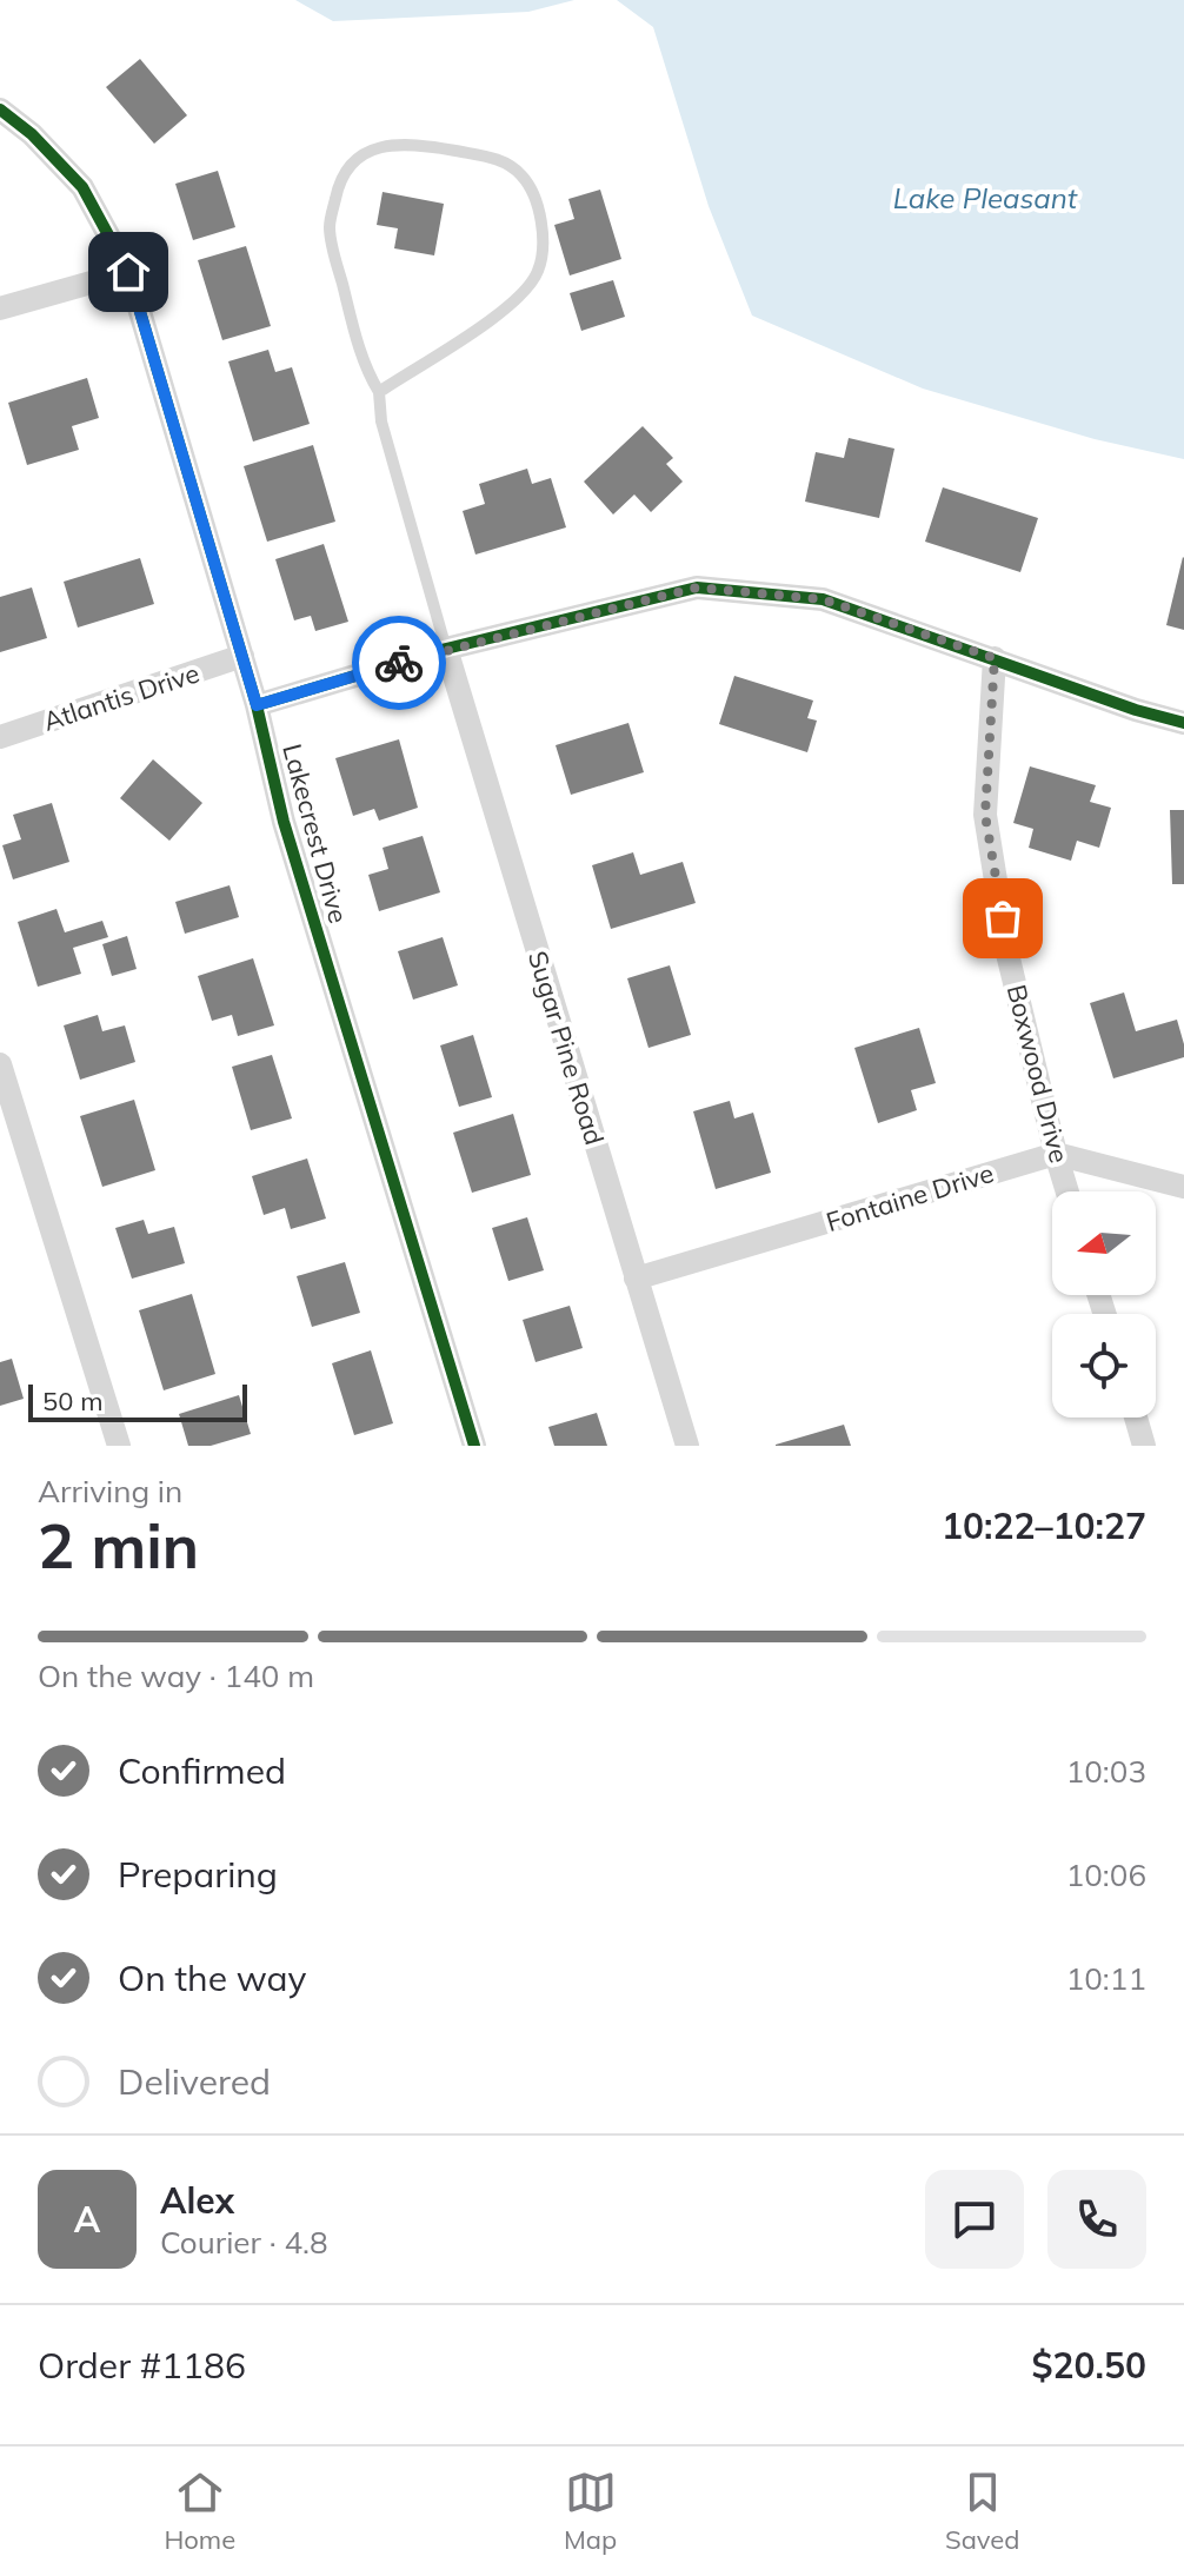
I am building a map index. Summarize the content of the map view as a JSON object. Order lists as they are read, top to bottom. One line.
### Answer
{"streets":{"street":["Atlantis Drive","Lakecrest Drive","Sugar Pine Road","Boxwood Drive","Fontaine Drive"]},"crossings":[["Atlantis Drive","Lakecrest Drive"],["Sugar Pine Road","Fontaine Drive"],["Boxwood Drive","Fontaine Drive"]],"water":["Lake Pleasant"],"scale_bar":"50 m","north":"left","page":{"scale":"50 m","heading":["2 min","Arriving in","10:22–10:27"],"panel":["Alex","Courier · 4.8","Order #1186","$20.50"],"bar":"On the way · 140 m","list":[["Confirmed","10:03"],["Preparing","10:06"],["On the way","10:11"],"Delivered"],"round":"A","tabs":["Home","Map","Saved"]}}
